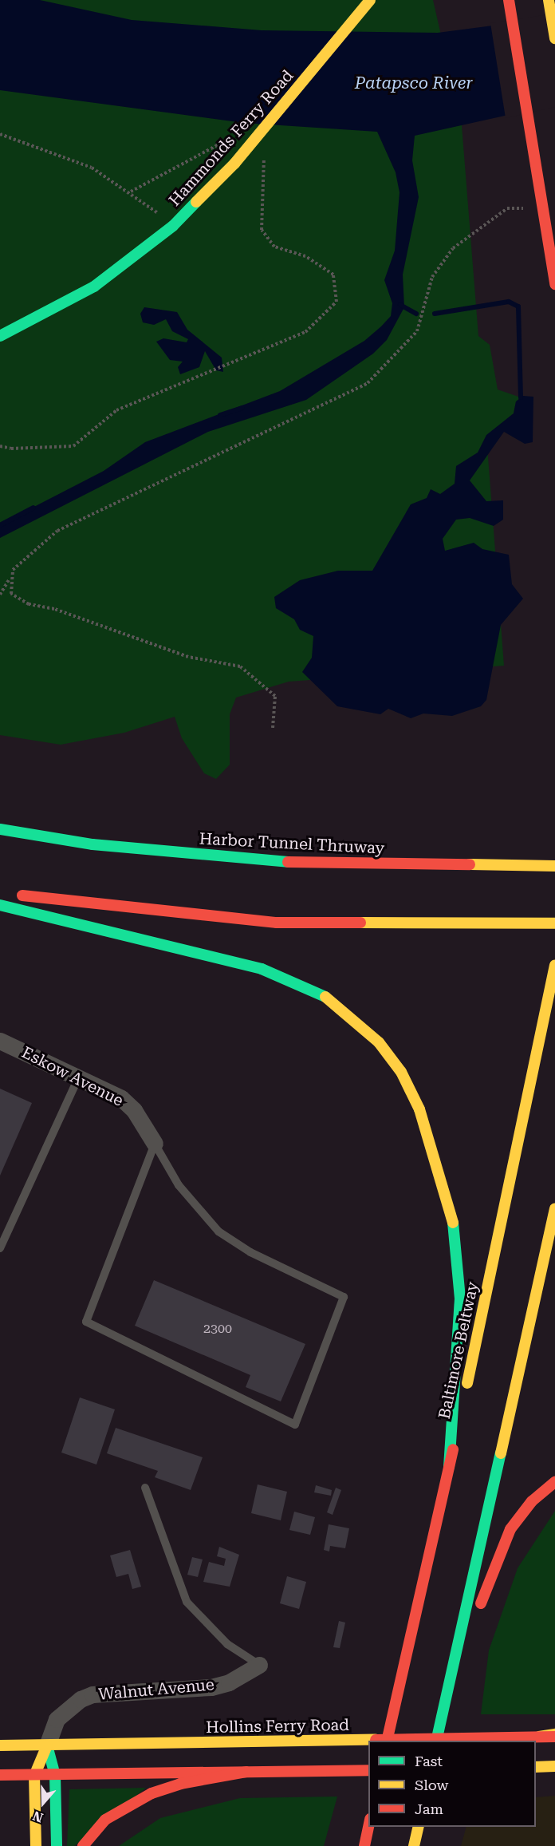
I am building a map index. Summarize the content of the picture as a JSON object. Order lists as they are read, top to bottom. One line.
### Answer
{"streets":{"main road":["Hammonds Ferry Road","Harbor Tunnel Thruway","Baltimore Beltway","Hollins Ferry Road"],"street":["Eskow Avenue","Walnut Avenue"]},"crossings":[["Walnut Avenue","Hollins Ferry Road"]],"water":["Patapsco River"],"house_numbers":["2300"],"legend":["Fast","Slow","Jam"],"north":"bottom"}
